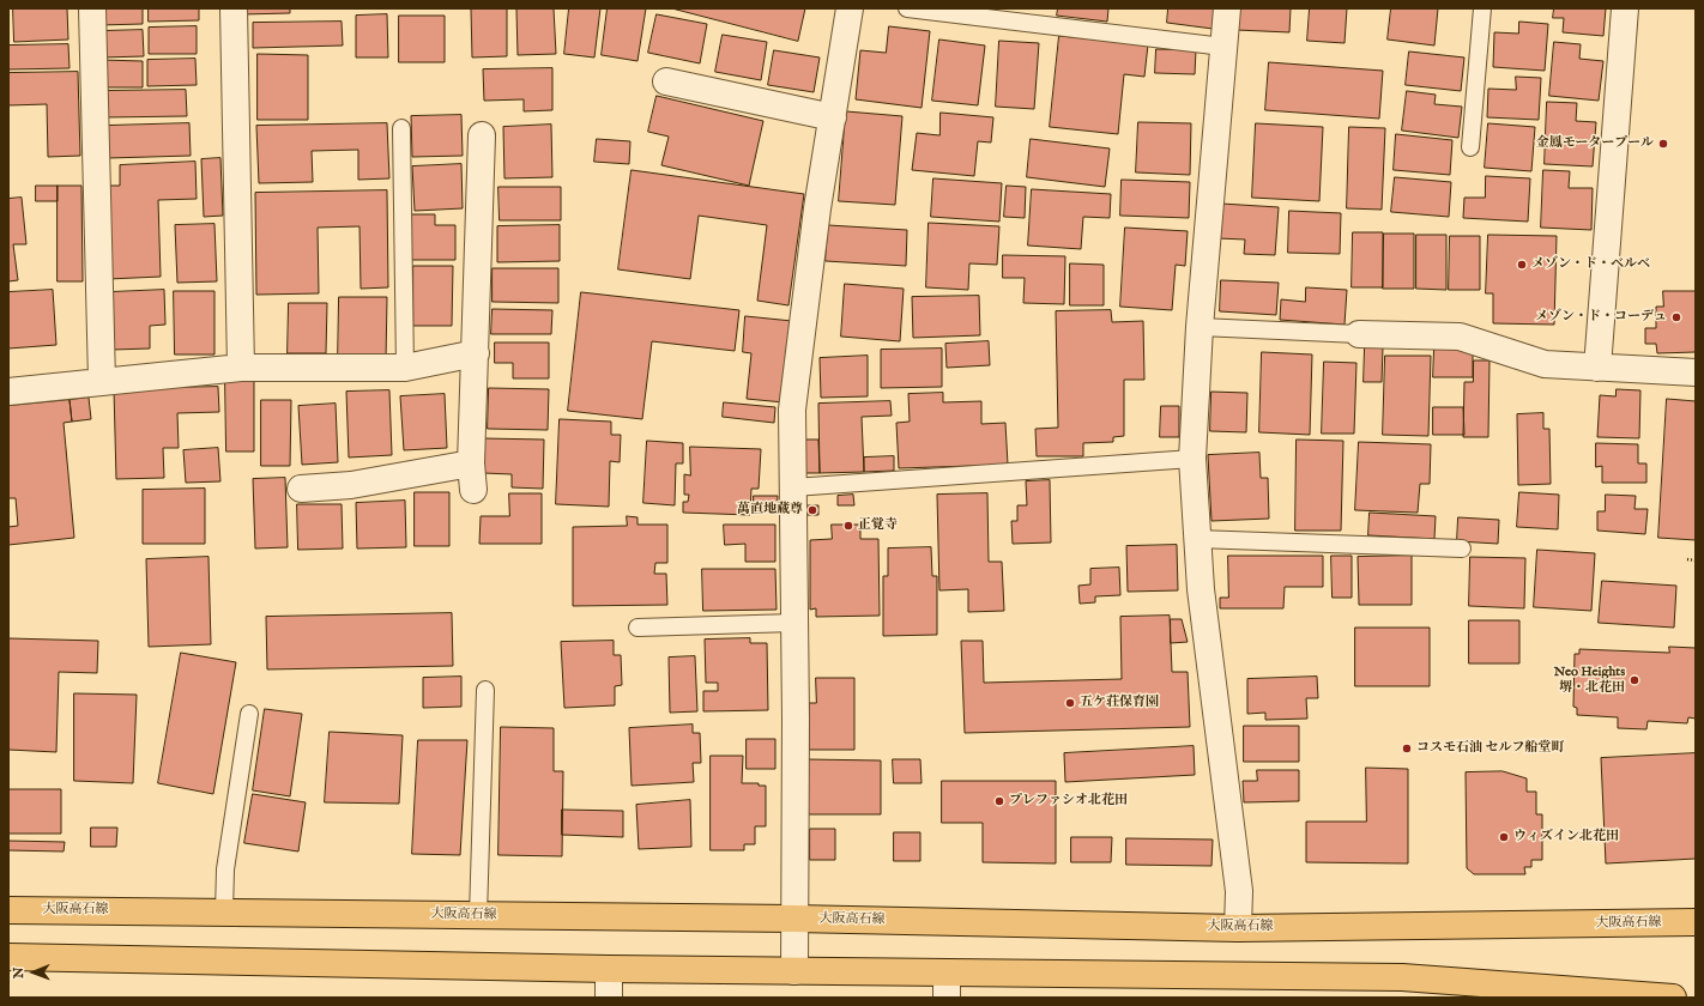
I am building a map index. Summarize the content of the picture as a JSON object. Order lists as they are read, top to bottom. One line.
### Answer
{"streets":{"main road":["大阪高石線"]},"places":["金鳳モータープール","メゾン・ド・ベルベ","メゾン・ド・コーデュ","萬直地蔵尊","正覚寺","Neo Heights 堺・北花田","五ケ荘保育園","コスモ石油 セルフ船堂町","プレファシオ北花田","ウィズイン北花田"],"north":"left"}
